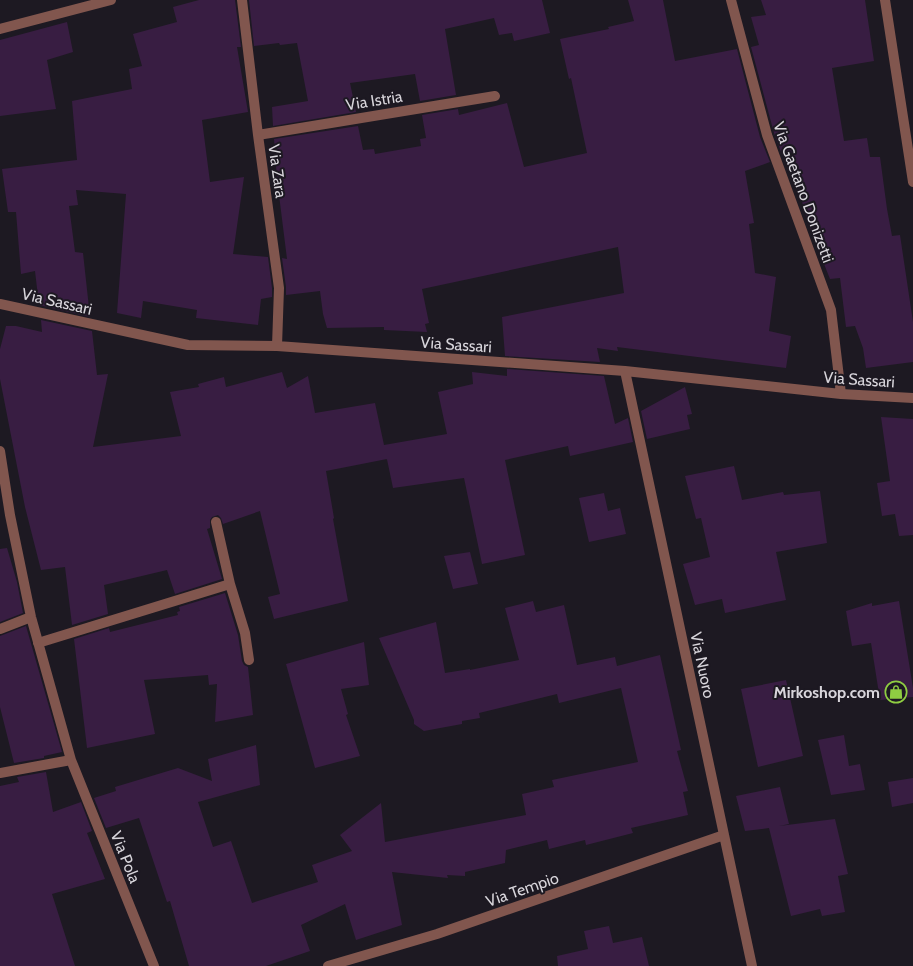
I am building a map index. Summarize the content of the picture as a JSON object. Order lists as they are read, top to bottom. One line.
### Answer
{"streets":{"street":["Via Istria","Via Zara","Via Gaetano Donizetti","Via Sassari","Via Nuoro","Via Pola","Via Tempio"]},"crossings":[["Via Istria","Via Zara"],["Via Zara","Via Sassari"],["Via Gaetano Donizetti","Via Sassari"],["Via Sassari","Via Nuoro"],["Via Nuoro","Via Tempio"]],"places":{"shop":["Mirkoshop.com"]}}
